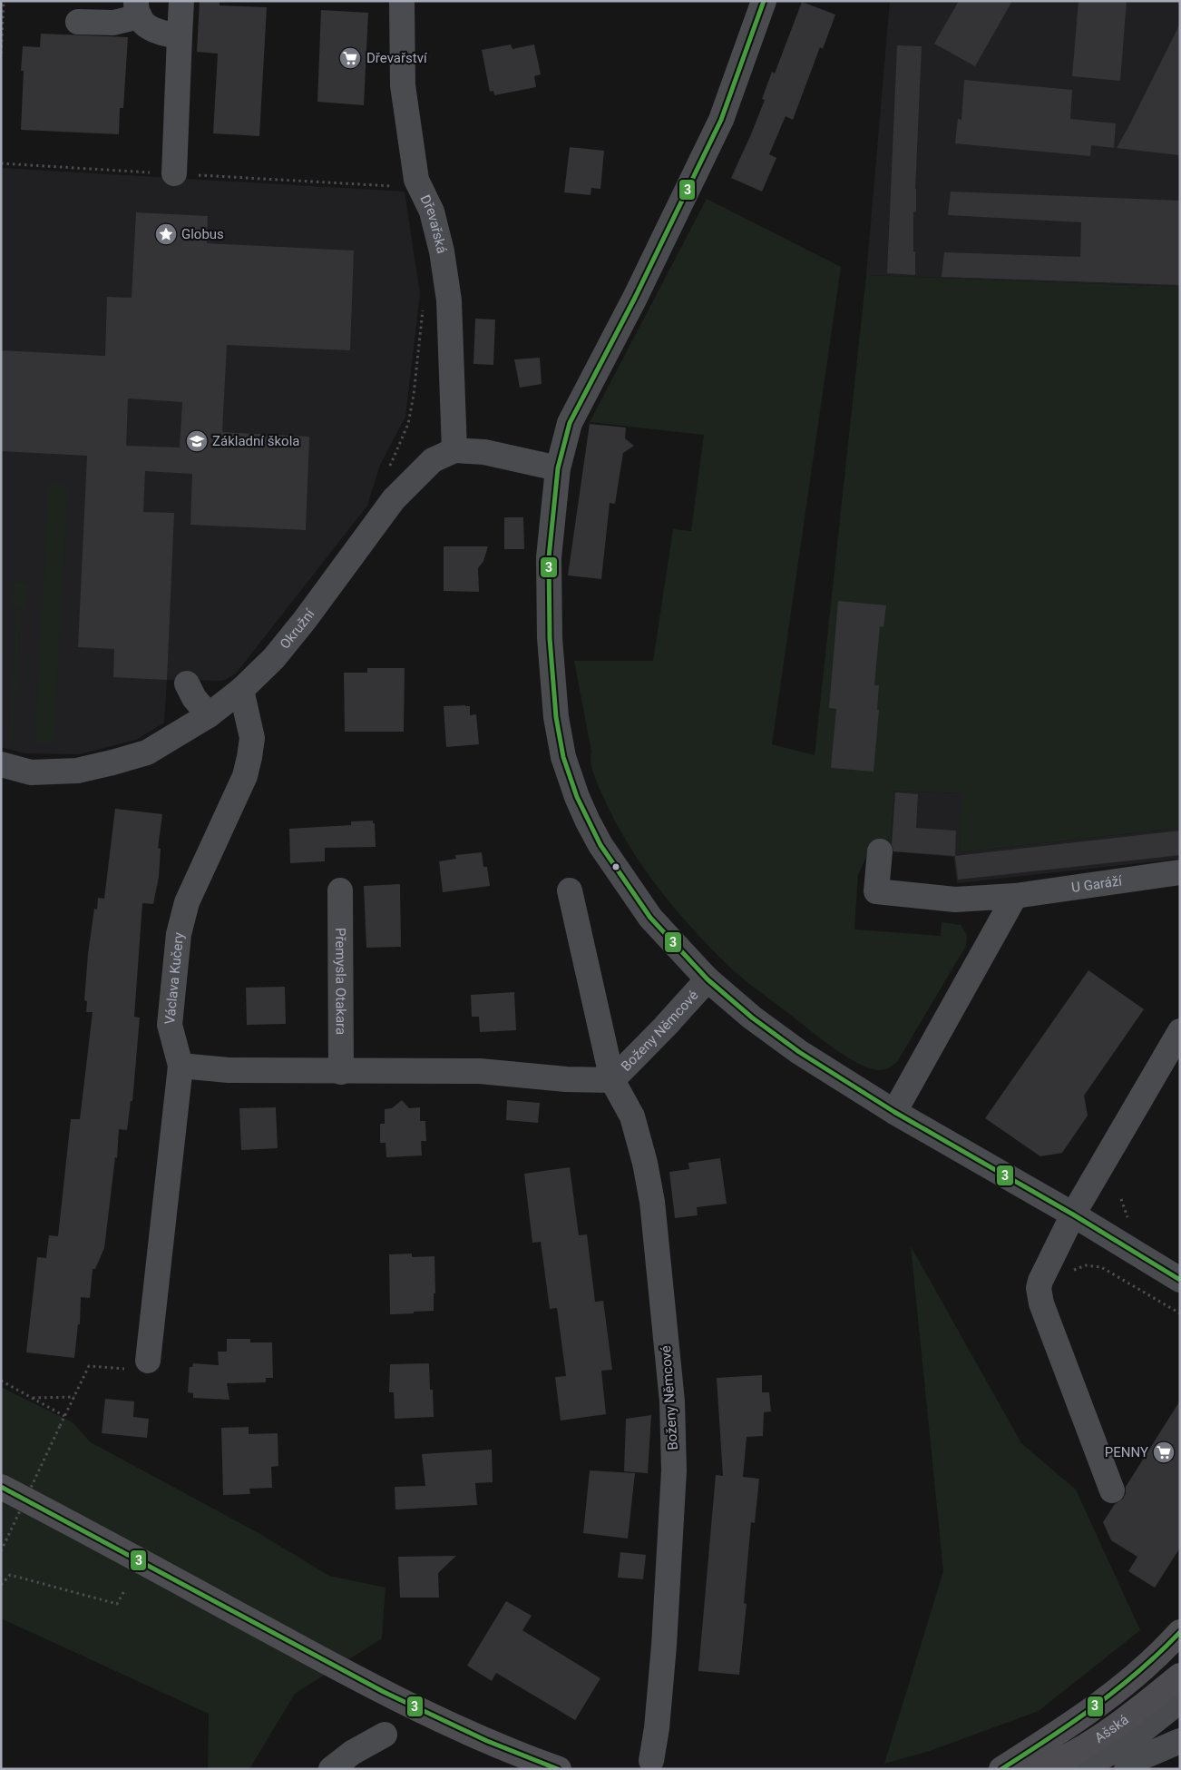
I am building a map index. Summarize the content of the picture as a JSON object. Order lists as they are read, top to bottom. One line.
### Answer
{"streets":{"main road":["Ašská"],"street":["Dřevařská","Okružní","U Garáží","Václava Kučery","Přemysla Otakara","Boženy Němcové"]},"crossings":[["Dřevařská","Okružní"],["Okružní","Václava Kučery"],["Okružní","Boženy Němcové"]],"places":{"supermarket":["Dřevařství","PENNY"],"place":["Globus"],"school or university":["Základní škola"]},"lines":["transit line 3"]}
